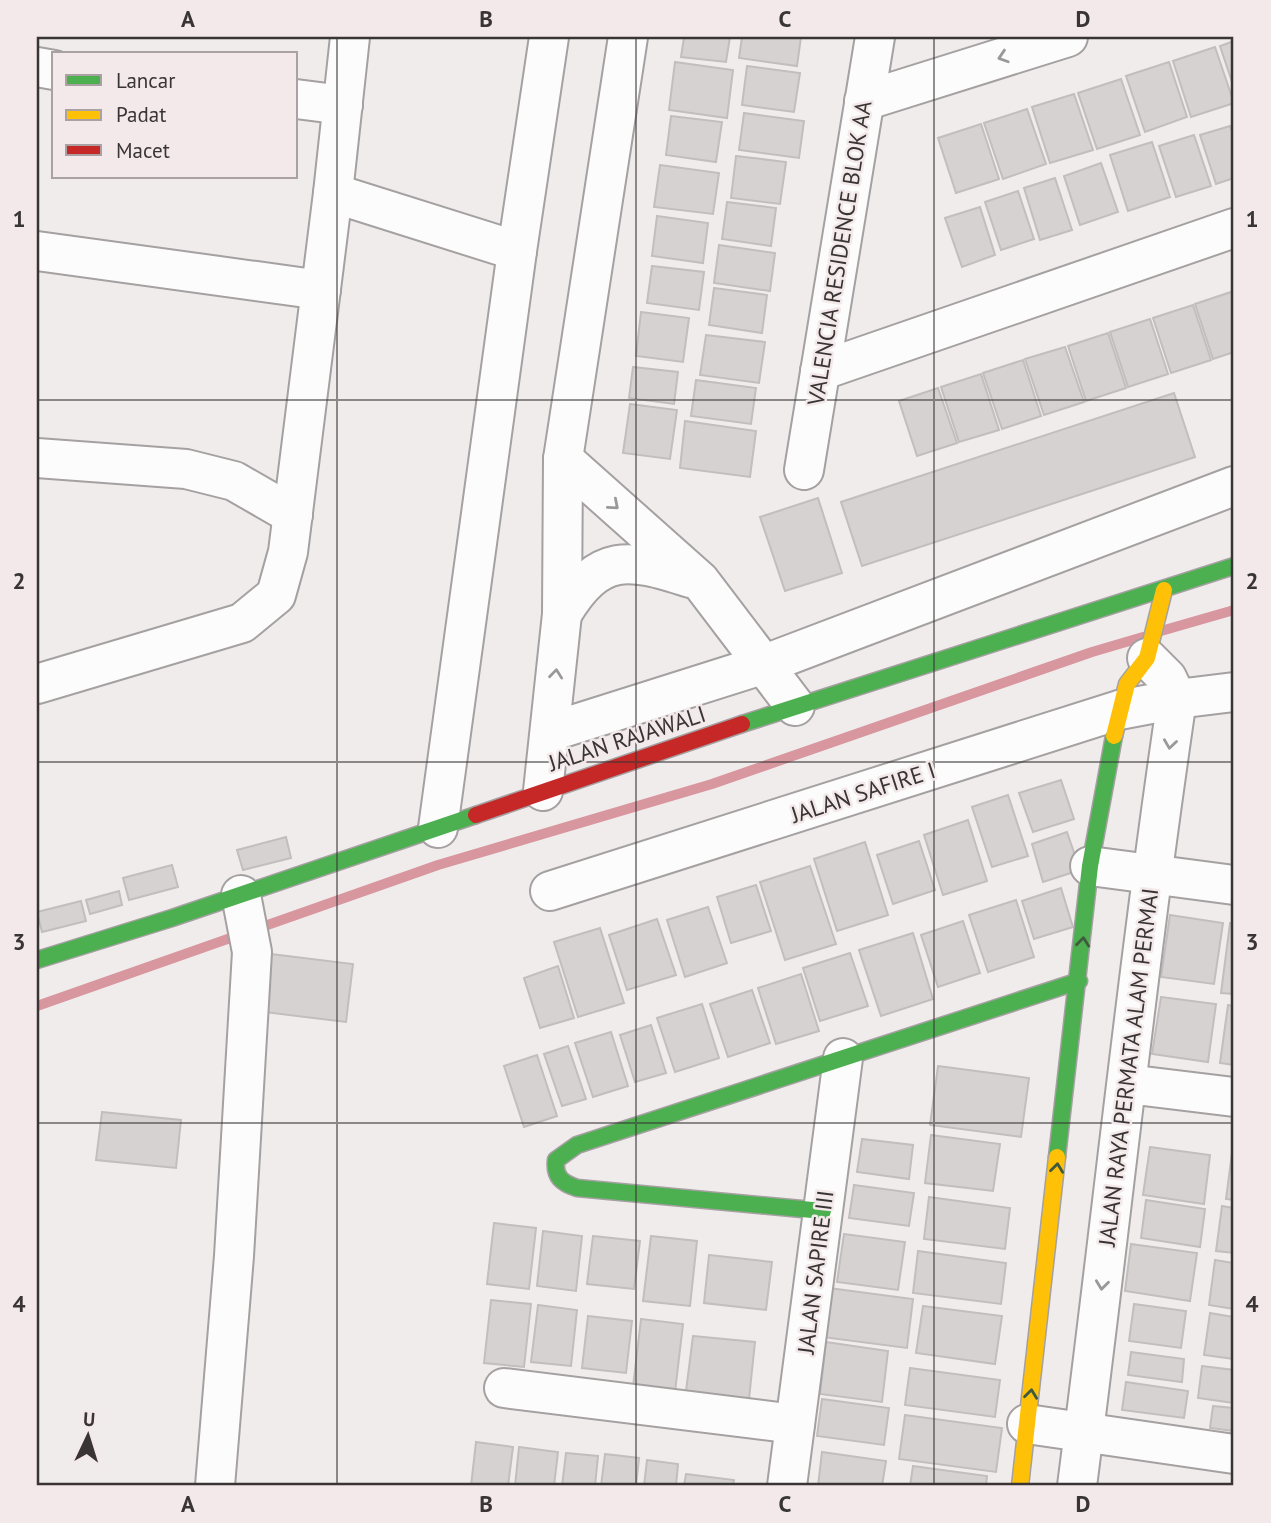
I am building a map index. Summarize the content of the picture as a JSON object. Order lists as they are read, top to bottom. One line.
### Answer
{"streets":{"street":["VALENCIA RESIDENCE BLOK AA","JALAN RAJAWALI","JALAN SAFIRE I","JALAN RAYA PERMATA ALAM PERMAI","JALAN SAPIRE III"]},"crossings":[["JALAN SAFIRE I","JALAN RAYA PERMATA ALAM PERMAI"]],"legend":["Lancar","Padat","Macet"],"north":"top","grid":{"columns":["A","B","C","D"],"rows":["1","2","3","4"]}}
